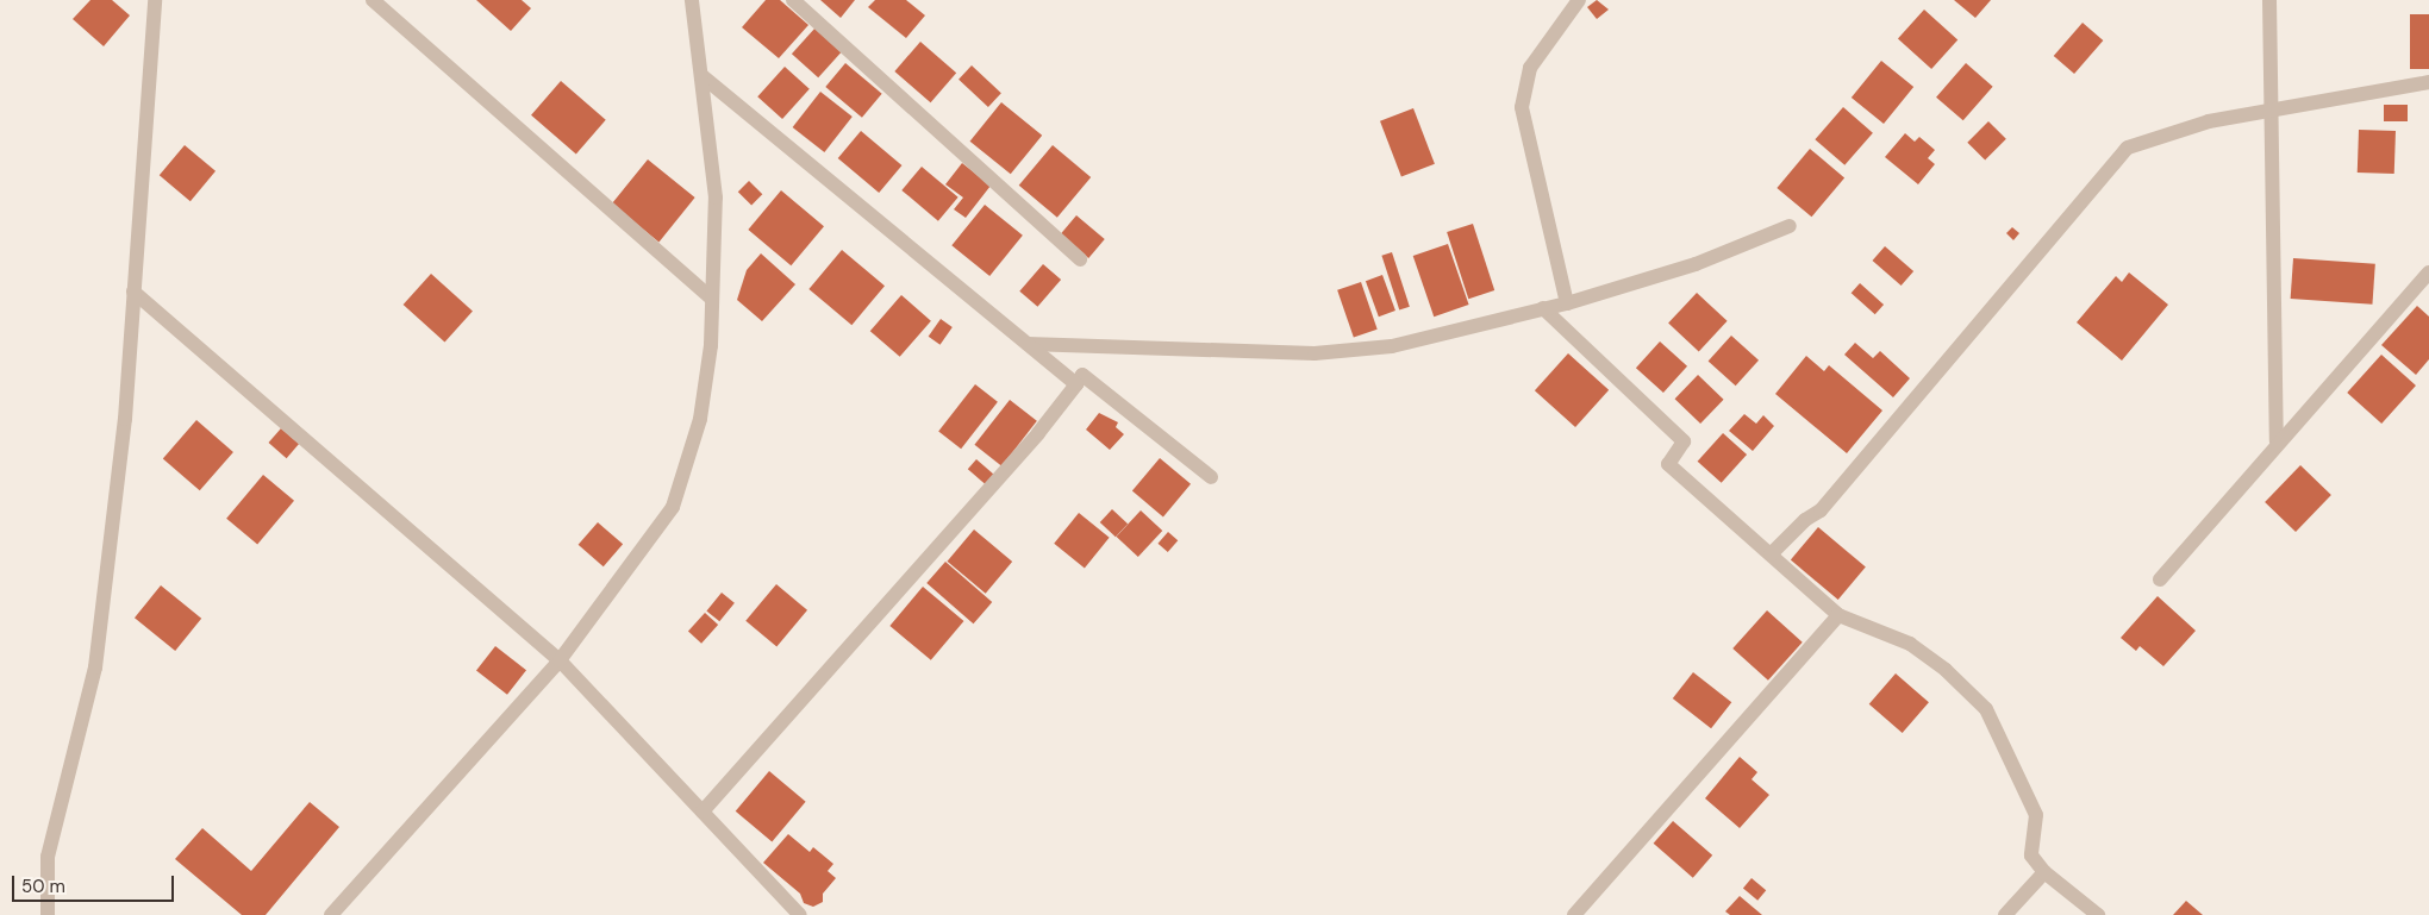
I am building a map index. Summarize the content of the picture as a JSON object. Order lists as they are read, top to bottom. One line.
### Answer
{"scale_bar":"50 m"}
